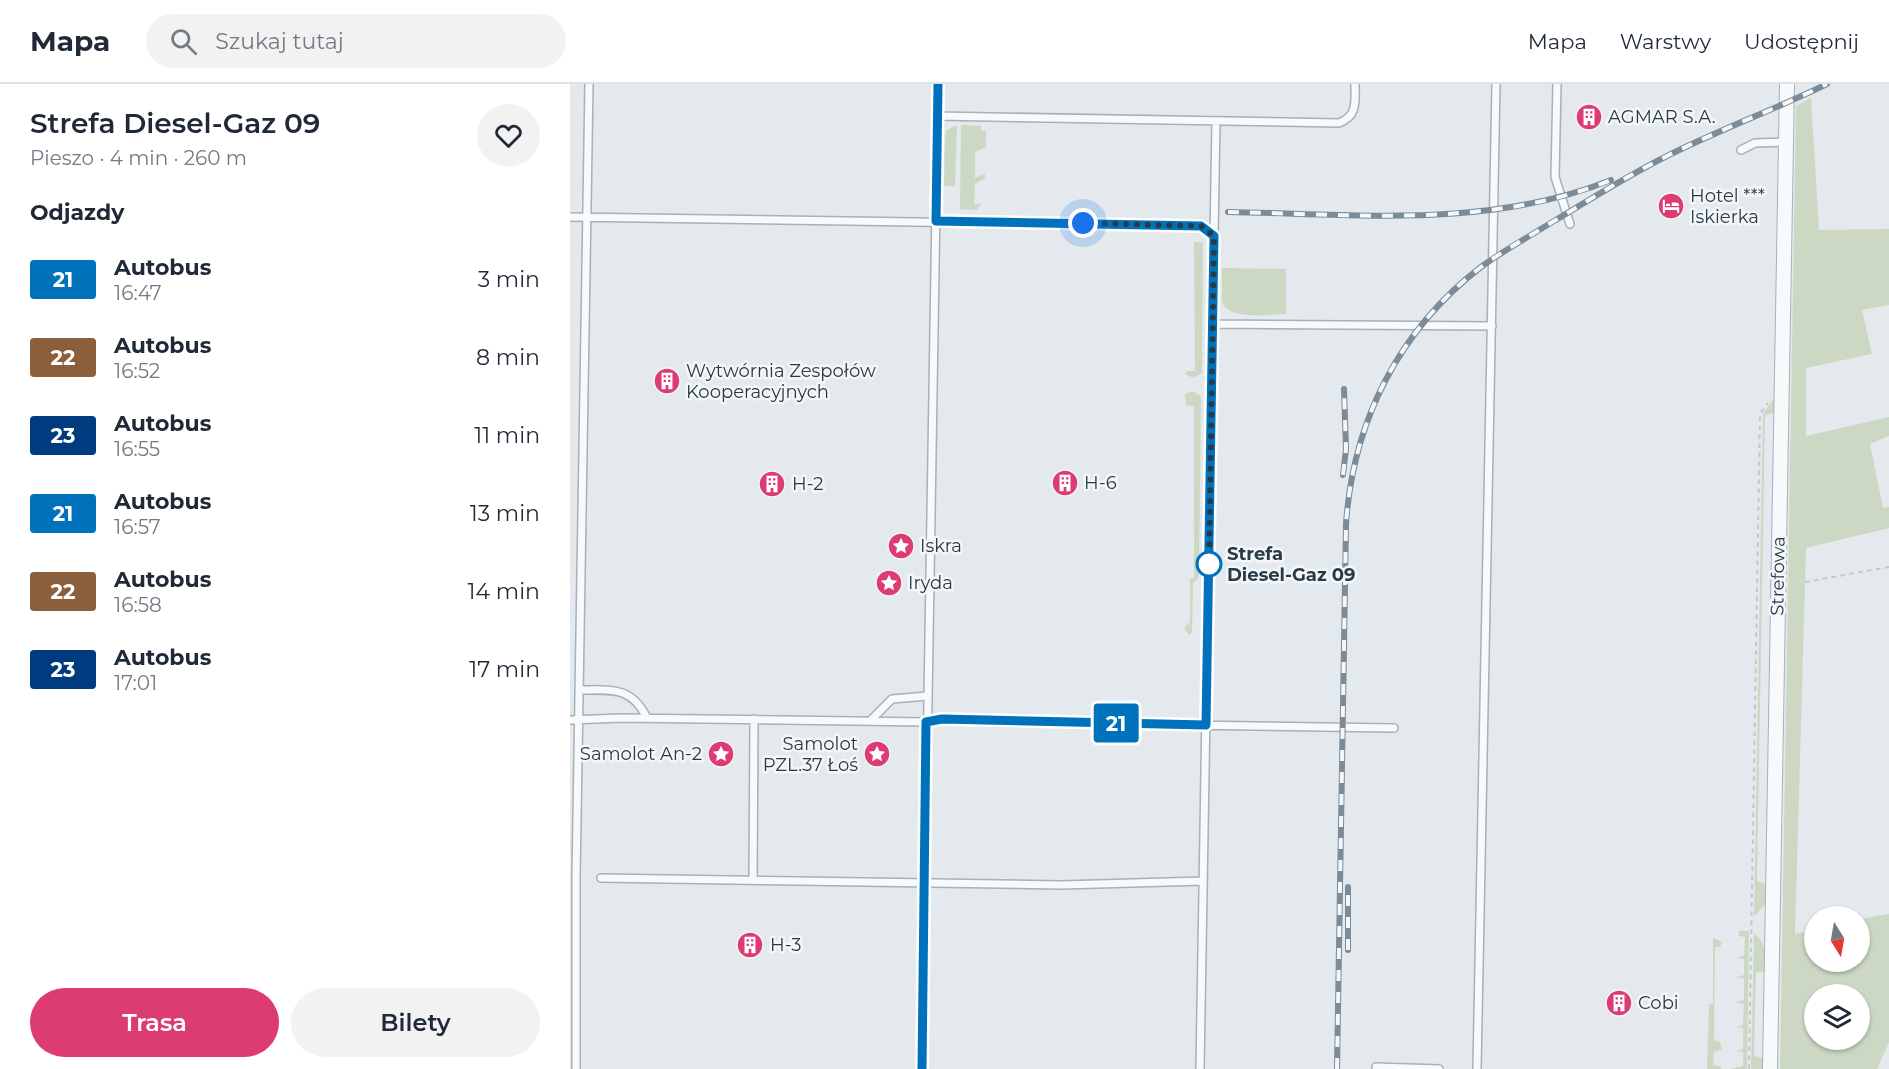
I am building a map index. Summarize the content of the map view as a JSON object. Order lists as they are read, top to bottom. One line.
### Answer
{"streets":{"street":["Strefowa"]},"places":{"building":["AGMAR S.A.","Wytwórnia Zespołów Kooperacyjnych","H-6","H-2","H-3","Cobi"],"hotel":["Hotel *** Iskierka"],"place":["Iskra","Iryda","Samolot An-2","Samolot PZL.37 Łoś"],"other":["Strefa Diesel-Gaz 09"]},"lines":["bus line 21"],"north":"bottom","page":{"header":"Mapa","search":"Szukaj tutaj","nav":["Mapa","Warstwy","Udostępnij"],"heading":[["Strefa Diesel-Gaz 09","Pieszo · 4 min · 260 m"],"Odjazdy"],"on_map":"21","list":[{"mark":"21","name":"Autobus","note":"16:47","value":"3 min"},{"mark":"22","name":"Autobus","note":"16:52","value":"8 min"},{"mark":"23","name":"Autobus","note":"16:55","value":"11 min"},{"mark":"21","name":"Autobus","note":"16:57","value":"13 min"},{"mark":"22","name":"Autobus","note":"16:58","value":"14 min"},{"mark":"23","name":"Autobus","note":"17:01","value":"17 min"}],"buttons":["Trasa","Bilety"]}}
